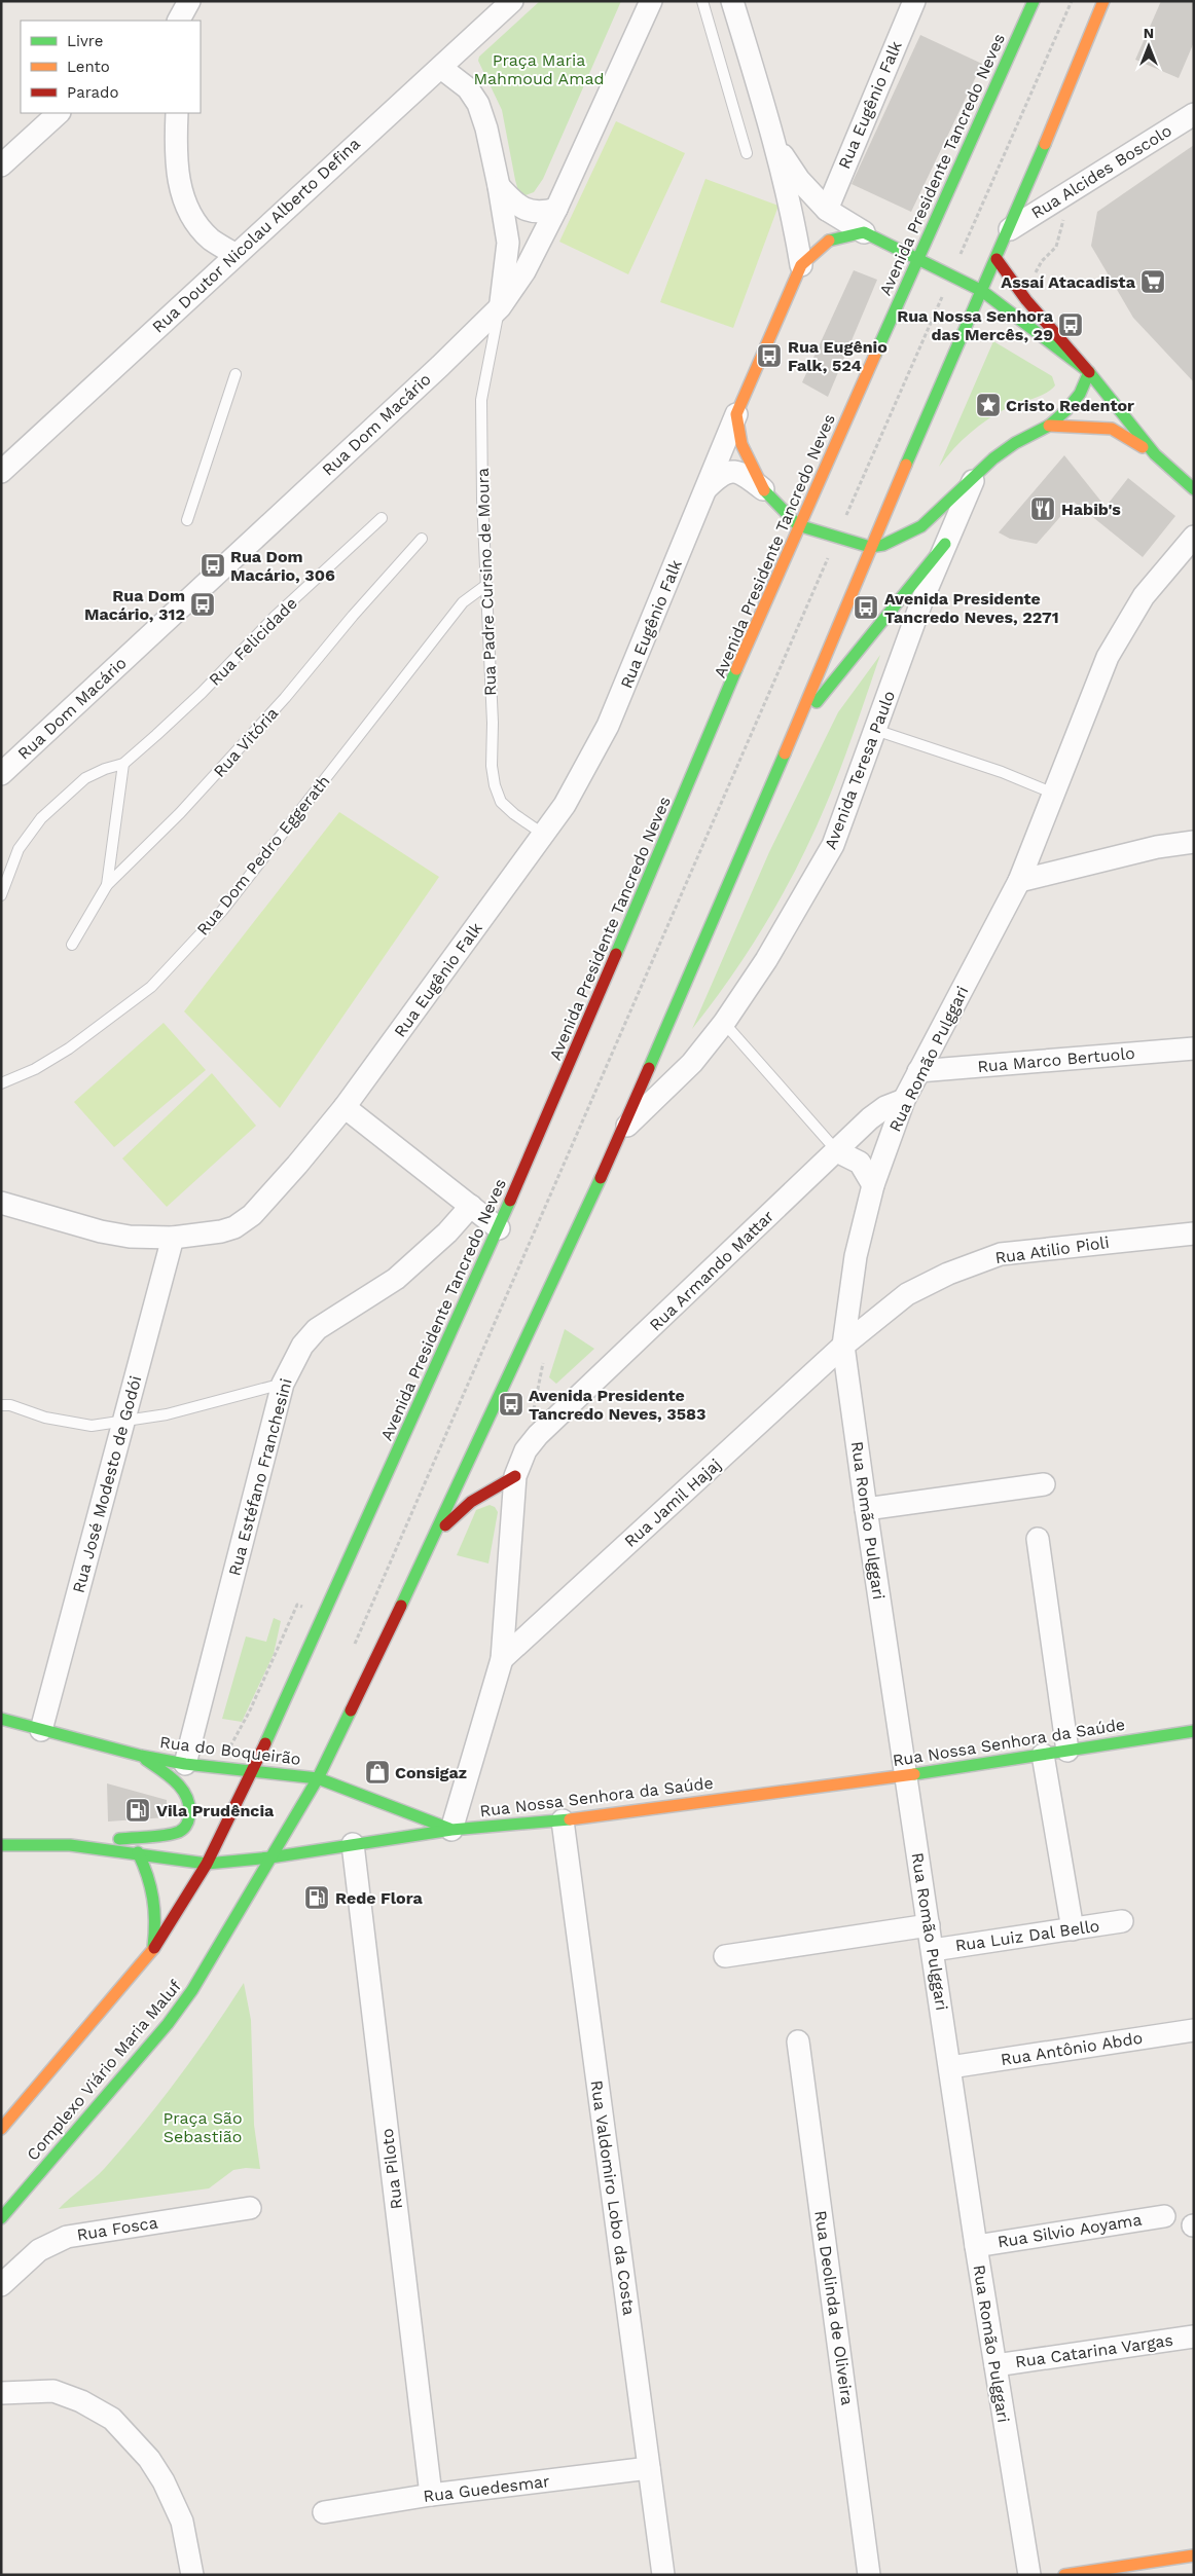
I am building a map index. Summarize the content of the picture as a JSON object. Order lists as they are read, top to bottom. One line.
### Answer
{"streets":{"main road":["Rua Eugênio Falk","Avenida Presidente Tancredo Neves","Avenida Teresa Paulo","Rua Nossa Senhora da Saúde","Rua do Boqueirão","Complexo Viário Maria Maluf"],"street":["Rua Alcides Boscolo","Rua Doutor Nicolau Alberto Defina","Rua Dom Macário","Rua Romão Pulggari","Rua Marco Bertuolo","Rua Atilio Pioli","Rua Armando Mattar","Rua Estéfano Franchesini","Rua José Modesto de Godói","Rua Jamil Hajaj","Rua Luiz Dal Bello","Rua Antônio Abdo","Rua Piloto","Rua Valdomiro Lobo da Costa","Rua Fosca","Rua Silvio Aoyama","Rua Deolinda de Oliveira","Rua Catarina Vargas","Rua Guedesmar"],"lane":["Rua Padre Cursino de Moura","Rua Felicidade","Rua Vitória","Rua Dom Pedro Eggerath"]},"crossings":[["Rua Eugênio Falk","Rua Padre Cursino de Moura"],["Rua Eugênio Falk","Rua José Modesto de Godói"],["Avenida Presidente Tancredo Neves","Rua Nossa Senhora da Saúde"],["Avenida Presidente Tancredo Neves","Rua do Boqueirão"],["Rua Dom Macário","Rua Padre Cursino de Moura"],["Rua Padre Cursino de Moura","Rua Dom Pedro Eggerath"],["Rua Romão Pulggari","Rua Marco Bertuolo"],["Rua Romão Pulggari","Rua Atilio Pioli"],["Rua Romão Pulggari","Rua Armando Mattar"],["Rua Romão Pulggari","Rua Jamil Hajaj"],["Rua Romão Pulggari","Rua Nossa Senhora da Saúde"],["Rua Romão Pulggari","Rua Luiz Dal Bello"],["Rua Romão Pulggari","Rua Antônio Abdo"],["Rua Romão Pulggari","Rua Silvio Aoyama"],["Rua Romão Pulggari","Rua Catarina Vargas"],["Rua Atilio Pioli","Rua Jamil Hajaj"],["Rua Estéfano Franchesini","Rua do Boqueirão"],["Rua José Modesto de Godói","Rua do Boqueirão"],["Rua Nossa Senhora da Saúde","Rua do Boqueirão"],["Rua Nossa Senhora da Saúde","Complexo Viário Maria Maluf"],["Rua Nossa Senhora da Saúde","Rua Piloto"],["Rua Nossa Senhora da Saúde","Rua Valdomiro Lobo da Costa"],["Rua Piloto","Rua Guedesmar"],["Rua Valdomiro Lobo da Costa","Rua Guedesmar"]],"parks":["Praça Maria Mahmoud Amad","Praça São Sebastião"],"places":{"supermarket":["Assaí Atacadista"],"bus stop":["Rua Nossa Senhora das Mercês, 29","Rua Eugênio Falk, 524","Rua Dom Macário, 306","Rua Dom Macário, 312","Avenida Presidente Tancredo Neves, 2271","Avenida Presidente Tancredo Neves, 3583"],"place":["Cristo Redentor"],"restaurant":["Habib's"],"shop":["Consigaz"],"fuel station":["Vila Prudência","Rede Flora"]},"legend":["Livre","Lento","Parado"],"north":"top"}
